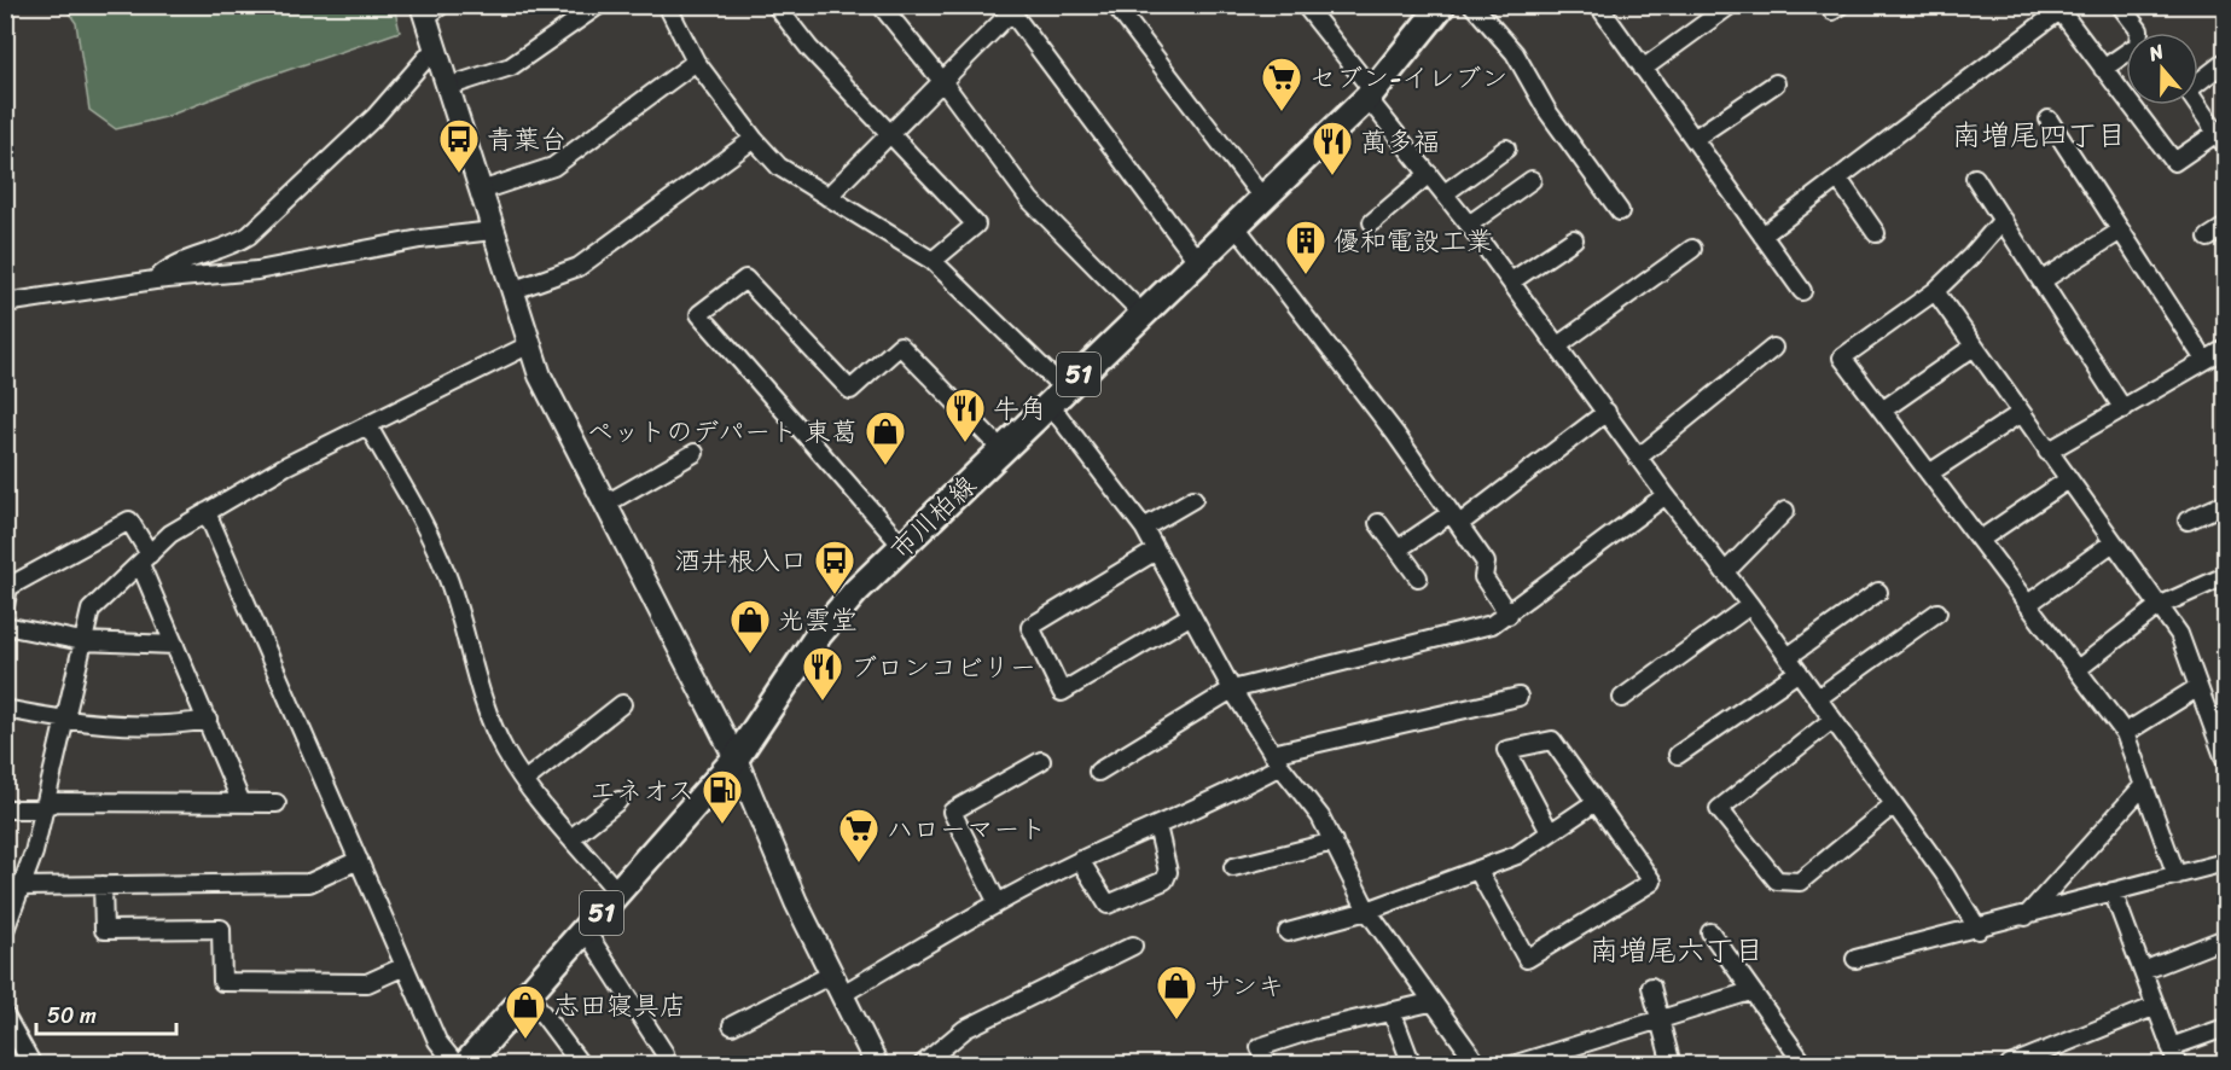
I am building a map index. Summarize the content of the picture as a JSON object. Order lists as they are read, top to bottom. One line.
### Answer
{"streets":{"main road":["51","市川柏線"]},"districts":["南増尾四丁目","南増尾六丁目"],"places":{"supermarket":["セブン-イレブン","ハローマート"],"bus stop":["青葉台","酒井根入口"],"restaurant":["萬多福","牛角","ブロンコビリー"],"building":["優和電設工業"],"shop":["ペットのデパート 東葛","光雲堂","サンキ","志田寝具店"],"fuel station":["エネオス"]},"scale_bar":"50 m","north":"top"}
